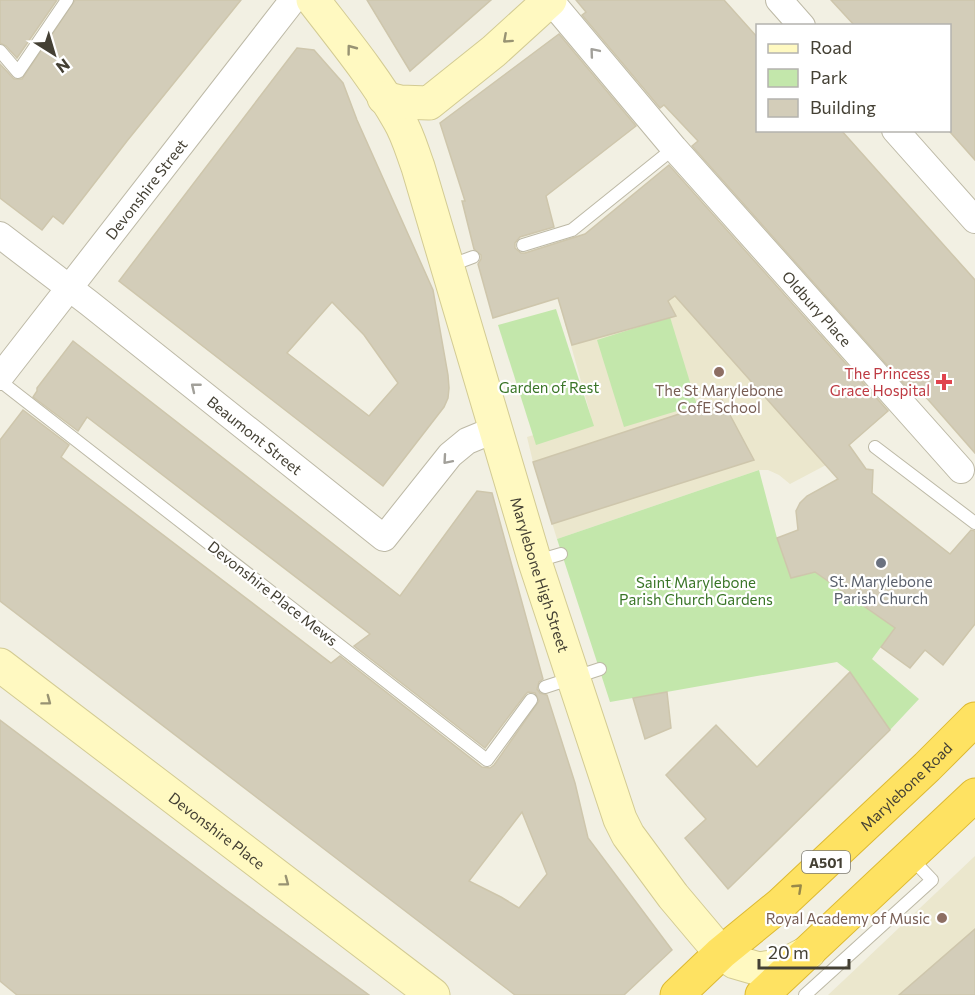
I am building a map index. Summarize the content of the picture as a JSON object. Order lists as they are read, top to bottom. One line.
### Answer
{"streets":{"highway":["Marylebone Road","A501"],"street":["Devonshire Street","Oldbury Place","Beaumont Street","Marylebone High Street","Devonshire Place"],"lane":["Devonshire Place Mews"]},"crossings":[["Devonshire Street","Beaumont Street"],["Devonshire Street","Devonshire Place Mews"],["Beaumont Street","Marylebone High Street"],["Marylebone High Street","Marylebone Road"]],"one_way":["Beaumont Street","Devonshire Place"],"parks":["Garden of Rest","Saint Marylebone Parish Church Gardens"],"places":{"other":["The St Marylebone CofE School","St. Marylebone Parish Church","Royal Academy of Music"],"health":["The Princess Grace Hospital"]},"legend":["Road","Park","Building"],"scale_bar":"20 m","north":"bottom right"}
